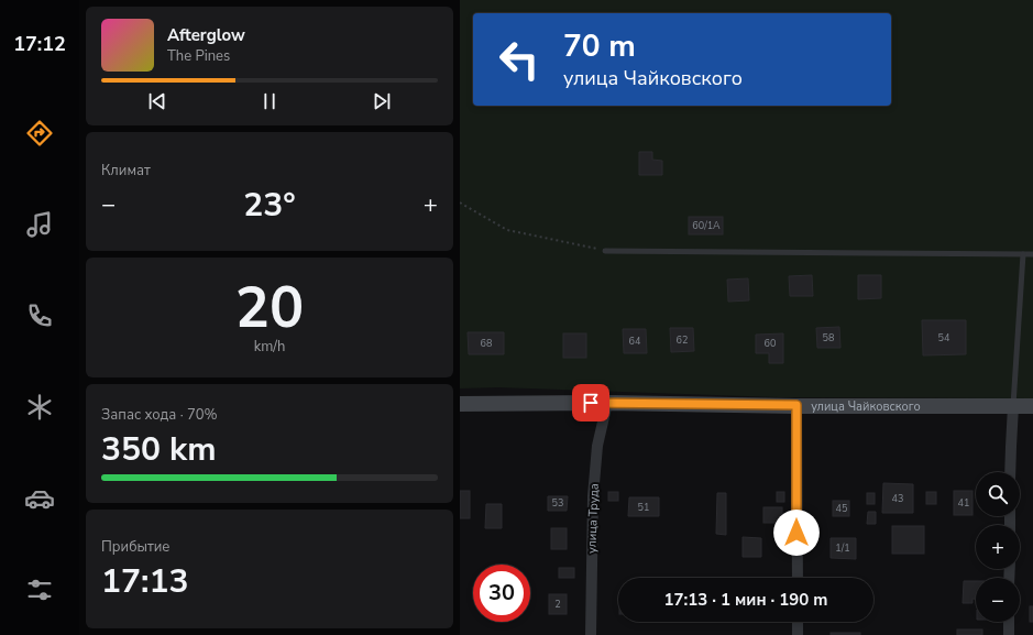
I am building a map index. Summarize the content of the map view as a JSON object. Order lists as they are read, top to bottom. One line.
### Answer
{"streets":{"street":["улица Чайковского","улица Труда"]},"crossings":[["улица Чайковского","улица Труда"]],"house_numbers":["60/1А","58","54","62","64","68","60","43","53","41","51","45","1/1","2"],"page":{"tabs":"17:12","turn":["70 m","улица Чайковского"],"song":["Afterglow","The Pines"],"tile":["Климат",["20","km/h"],["Запас хода · 70%","350 km"],["Прибытие","17:13"]],"heat":["−","23°","+"],"map_buttons":["+","−"],"limit":"30","trip":"17:13 · 1 мин · 190 m"}}
